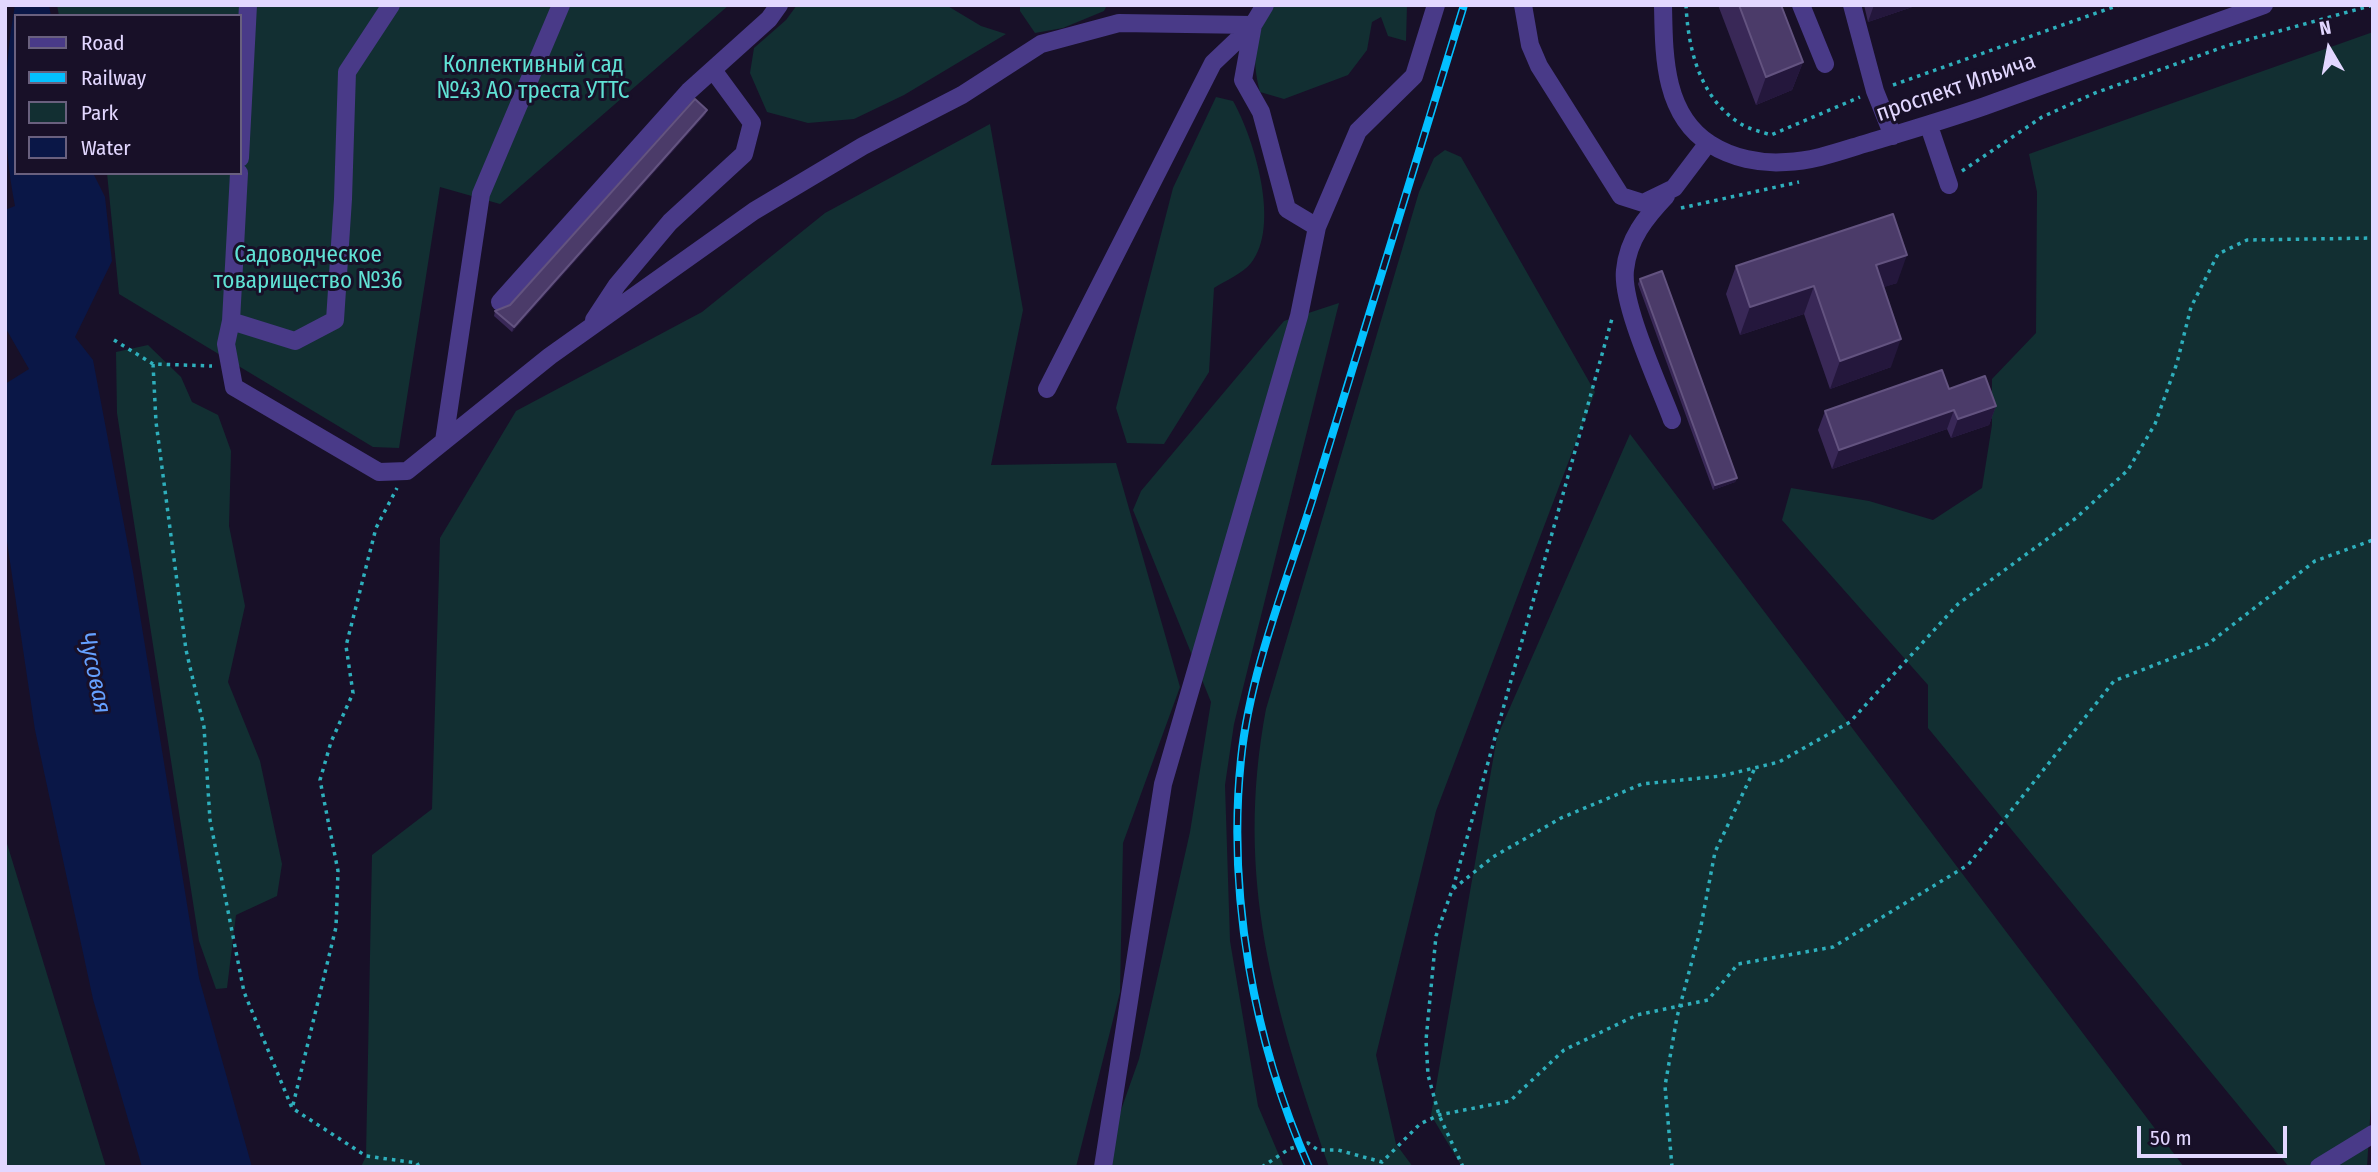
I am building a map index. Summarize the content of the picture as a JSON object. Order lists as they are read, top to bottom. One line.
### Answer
{"streets":{"street":["проспект Ильича"]},"water":["Чусовая"],"parks":["Коллективный сад №43 АО треста УТТС","Садоводческое товарищество №36"],"legend":["Road","Railway","Park","Water"],"scale_bar":"50 m","north":"top"}
